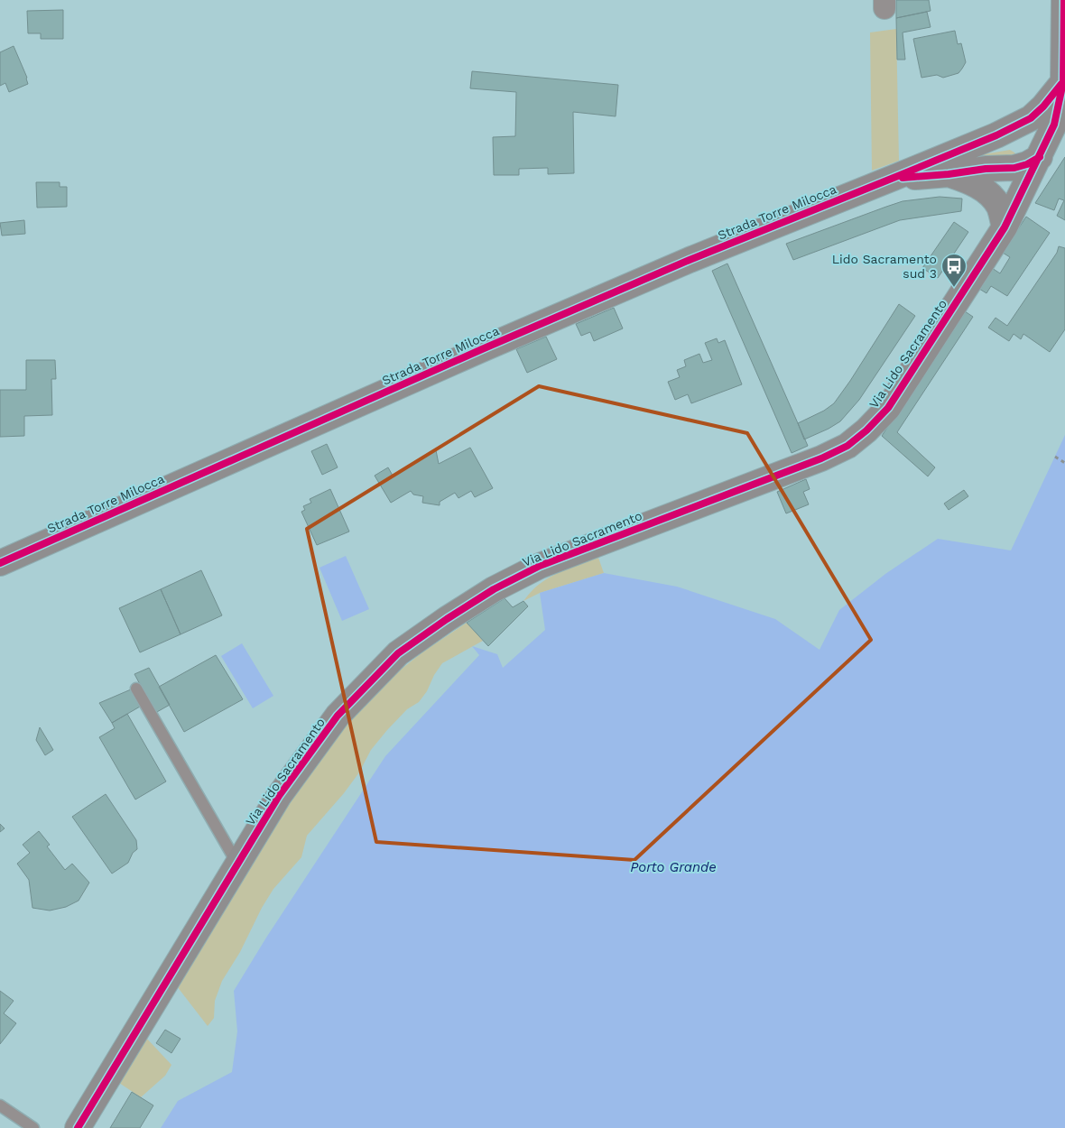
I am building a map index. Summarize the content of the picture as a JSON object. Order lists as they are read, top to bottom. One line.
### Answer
{"streets":{"street":["Strada Torre Milocca","Via Lido Sacramento"]},"crossings":[["Strada Torre Milocca","Via Lido Sacramento"]],"water":["Porto Grande"],"places":{"bus stop":["Lido Sacramento sud 3"]}}
